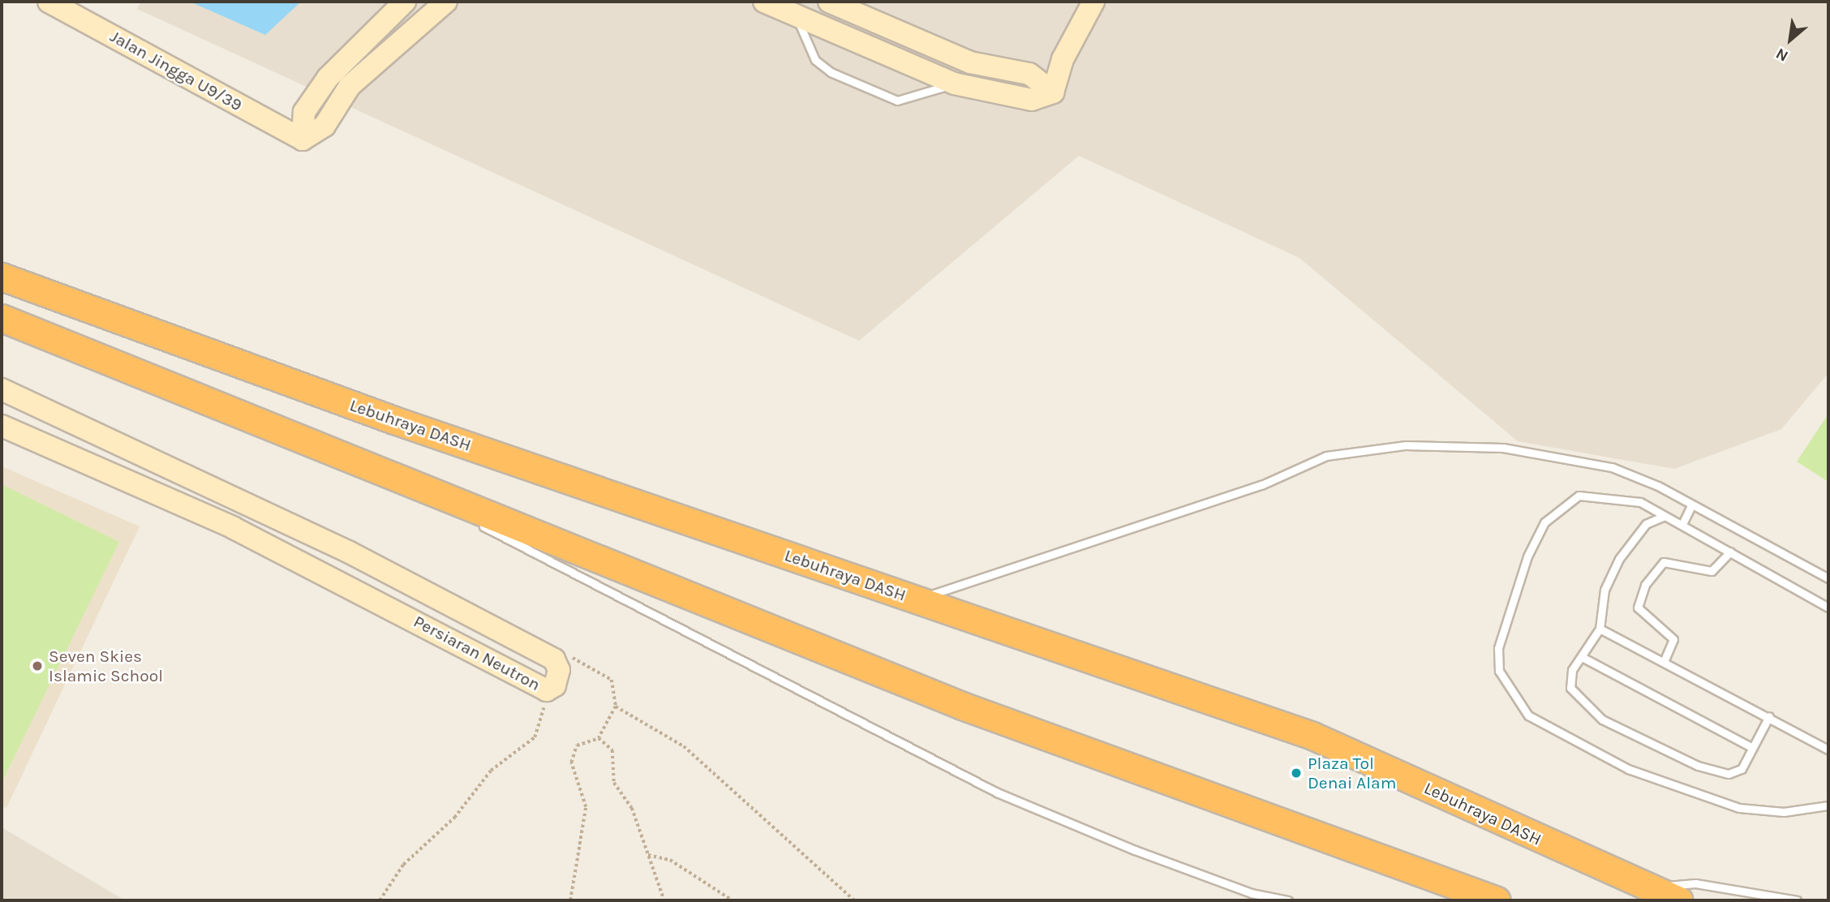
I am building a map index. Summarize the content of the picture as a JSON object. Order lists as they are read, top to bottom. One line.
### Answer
{"streets":{"highway":["Lebuhraya DASH"],"street":["Jalan Jingga U9/39","Persiaran Neutron"]},"places":["Seven Skies Islamic School","Plaza Tol Denai Alam"],"north":"bottom left"}
